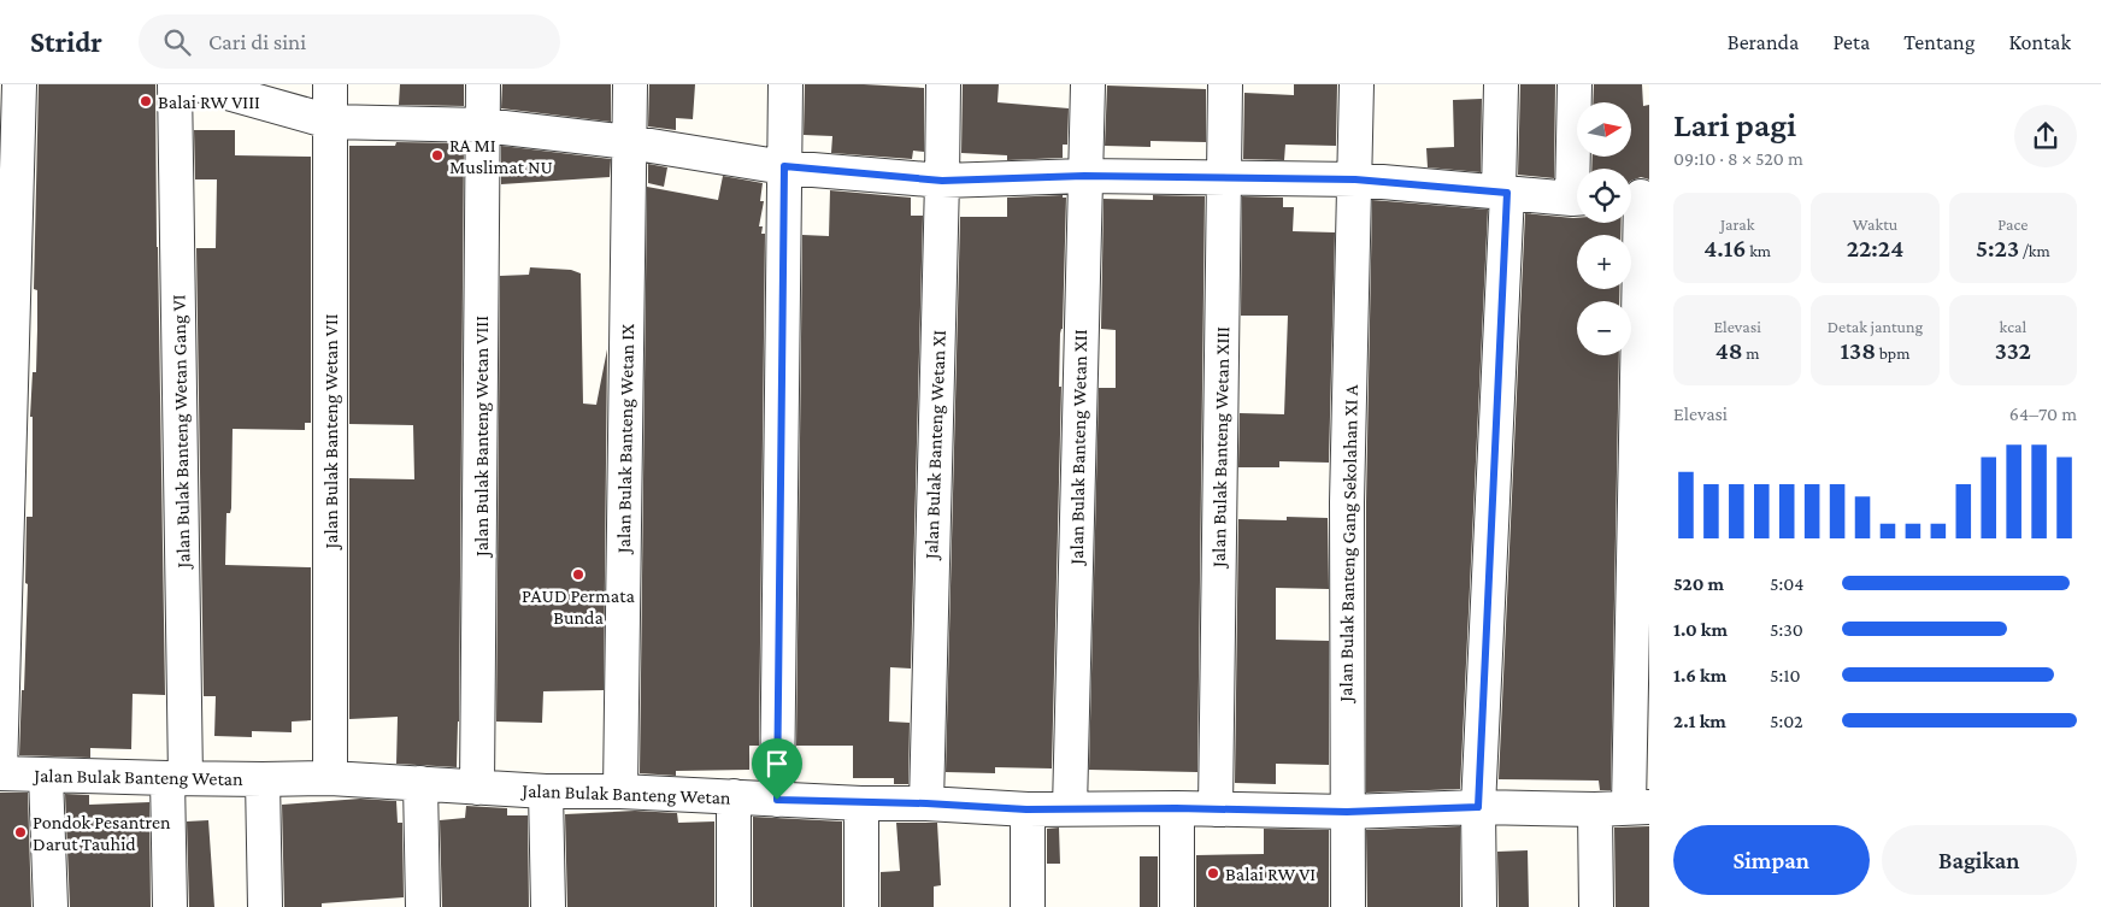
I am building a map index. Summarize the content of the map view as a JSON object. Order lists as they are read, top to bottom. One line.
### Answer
{"streets":{"street":["Jalan Bulak Banteng Wetan Gang VI","Jalan Bulak Banteng Wetan VII","Jalan Bulak Banteng Wetan VIII","Jalan Bulak Banteng Wetan IX","Jalan Bulak Banteng Wetan XI","Jalan Bulak Banteng Wetan XII","Jalan Bulak Banteng Wetan XIII","Jalan Bulak Banteng Gang Sekolahan XI A","Jalan Bulak Banteng Wetan"]},"crossings":[["Jalan Bulak Banteng Wetan Gang VI","Jalan Bulak Banteng Wetan"],["Jalan Bulak Banteng Wetan VII","Jalan Bulak Banteng Wetan"],["Jalan Bulak Banteng Wetan VIII","Jalan Bulak Banteng Wetan"],["Jalan Bulak Banteng Wetan IX","Jalan Bulak Banteng Wetan"],["Jalan Bulak Banteng Wetan XI","Jalan Bulak Banteng Wetan"],["Jalan Bulak Banteng Wetan XII","Jalan Bulak Banteng Wetan"],["Jalan Bulak Banteng Wetan XIII","Jalan Bulak Banteng Wetan"],["Jalan Bulak Banteng Gang Sekolahan XI A","Jalan Bulak Banteng Wetan"]],"places":["Balai RW VIII","RA MI Muslimat NU","PAUD Permata Bunda","Pondok Pesantren Darut Tauhid","Balai RW VI"],"north":"right","page":{"header":"Stridr","search":"Cari di sini","nav":["Beranda","Peta","Tentang","Kontak"],"heading":["Lari pagi","09:10 · 8 × 520 m"],"map_buttons":["+","−"],"stats":[["Jarak","4.16 km"],["Waktu","22:24"],["Pace","5:23 /km"],["Elevasi","48 m"],["Detak jantung","138 bpm"],["kcal","332"]],"chart":["Elevasi","64–70 m"],"list":[{"name":"520 m","note":"5:04"},{"name":"1.0 km","note":"5:30"},{"name":"1.6 km","note":"5:10"},{"name":"2.1 km","note":"5:02"}],"buttons":["Simpan","Bagikan"]}}
